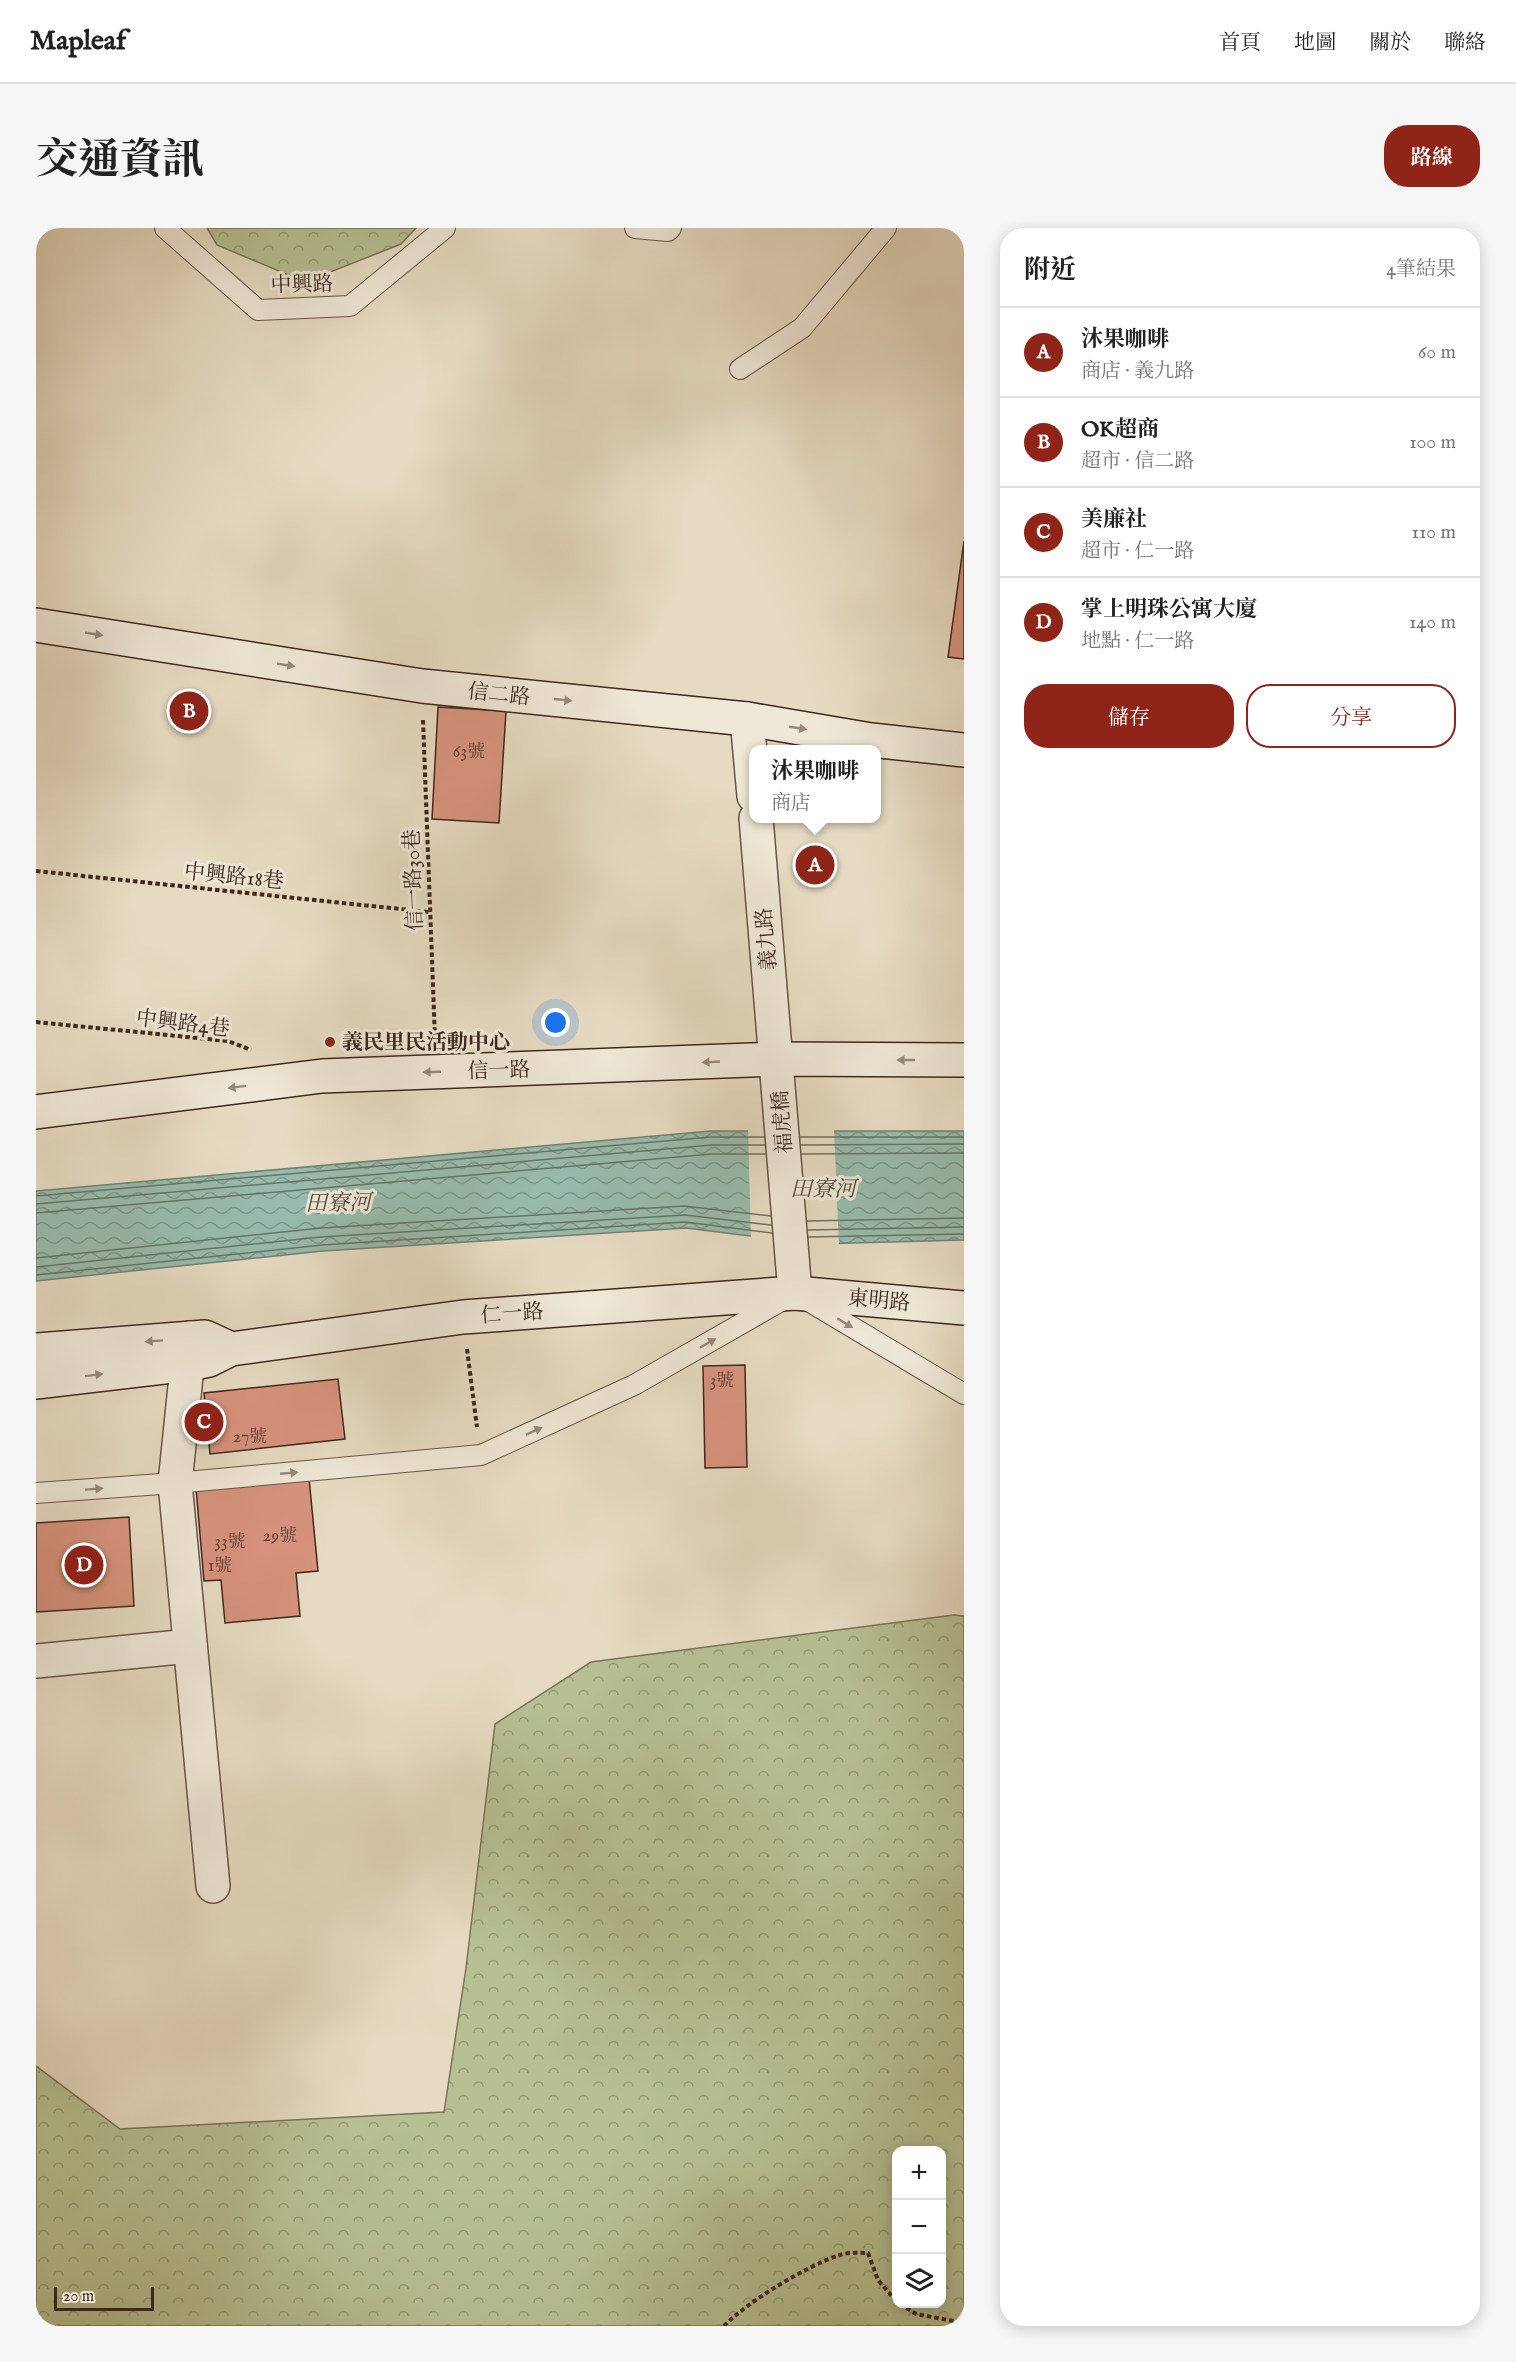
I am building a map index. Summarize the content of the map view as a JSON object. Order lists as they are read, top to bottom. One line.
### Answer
{"streets":{"street":["信二路","義九路","信一路","福虎橋","東明路","仁一路"],"lane":["中興路"],"path":["中興路18巷","信一路30巷","中興路4巷"]},"crossings":[["信二路","信一路30巷"],["中興路18巷","信一路30巷"],["信一路30巷","信一路"],["義九路","信一路"],["義九路","福虎橋"],["信一路","福虎橋"],["福虎橋","東明路"],["福虎橋","仁一路"],["東明路","仁一路"]],"one_way":["信二路","信一路"],"water":["田寮河"],"places":["義民里民活動中心"],"house_numbers":["63號","3號","27號","29號","33號","1號"],"scale_bar":"20 m","page":{"header":"Mapleaf","nav":["首頁","地圖","關於","聯絡"],"title":"交通資訊","buttons":["路線",["儲存","分享"]],"heading":["附近","4筆結果"],"list":[{"mark":"A","name":"沐果咖啡","note":"商店 · 義九路","value":"60 m"},{"mark":"B","name":"OK超商","note":"超市 · 信二路","value":"100 m"},{"mark":"C","name":"美廉社","note":"超市 · 仁一路","value":"110 m"},{"mark":"D","name":"掌上明珠公寓大廈","note":"地點 · 仁一路","value":"140 m"}],"pins":["B","A","C","D"],"popup":["沐果咖啡","商店"],"map_buttons":["+","−"],"scale":"20 m"}}
